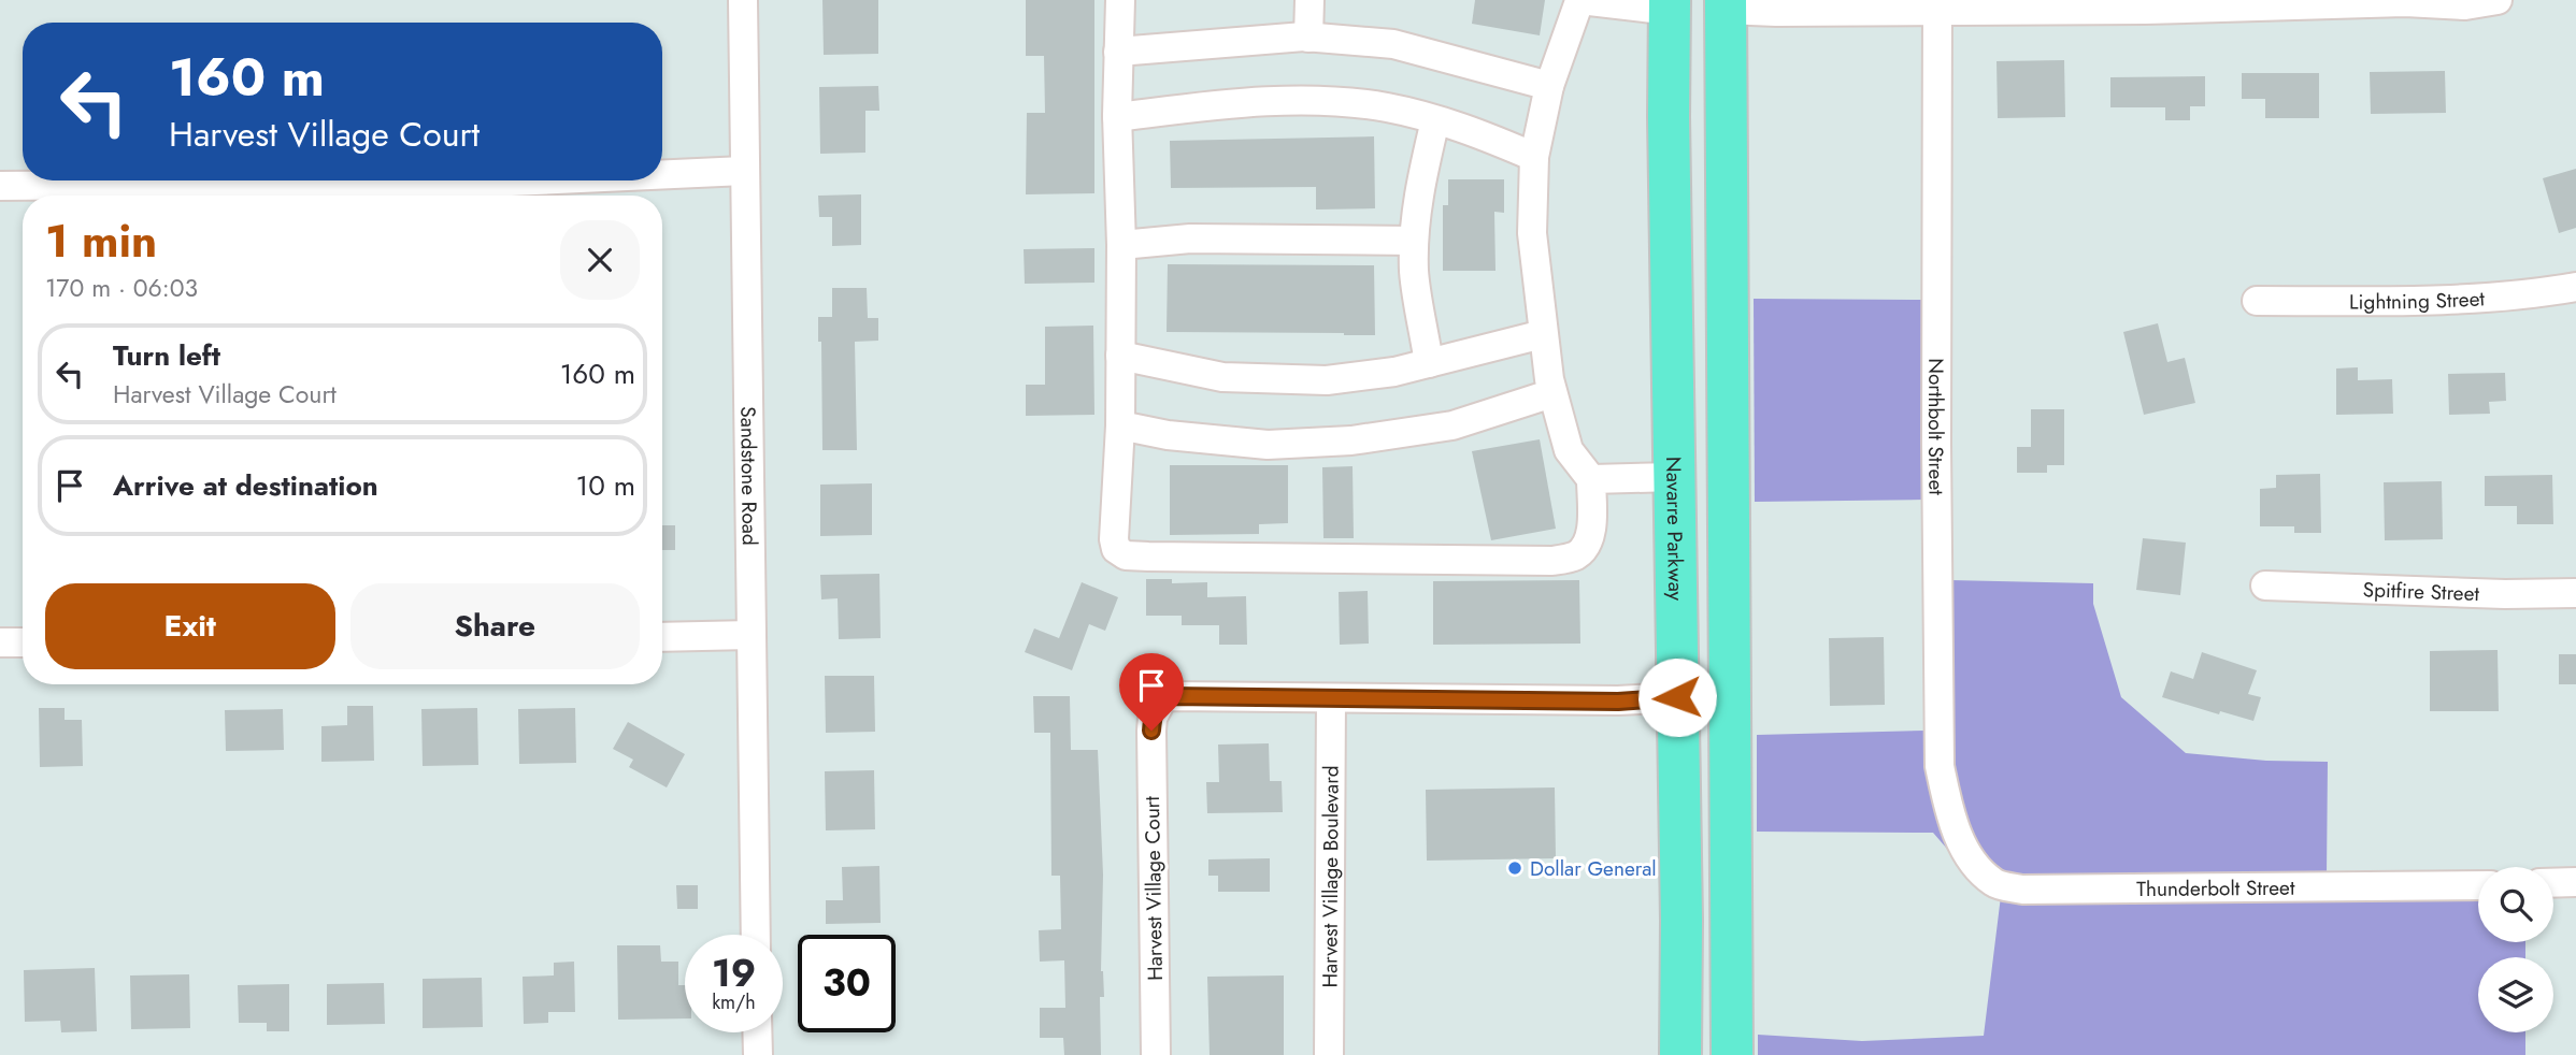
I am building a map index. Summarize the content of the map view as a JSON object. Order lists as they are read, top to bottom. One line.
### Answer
{"streets":{"highway":["Navarre Parkway"],"street":["Lightning Street","Northbolt Street","Sandstone Road","Spitfire Street","Harvest Village Boulevard","Thunderbolt Street","Harvest Village Court"]},"crossings":[["Northbolt Street","Thunderbolt Street"],["Navarre Parkway","Harvest Village Court"],["Harvest Village Boulevard","Harvest Village Court"]],"places":["Dollar General"],"page":{"turn":["160 m","Harvest Village Court"],"heading":["1 min","170 m · 06:03"],"list":[{"name":"Turn left","note":"Harvest Village Court","value":"160 m"},{"name":"Arrive at destination","value":"10 m"}],"buttons":["Exit","Share"],"speed":"19 km/h","limit":"30"}}
